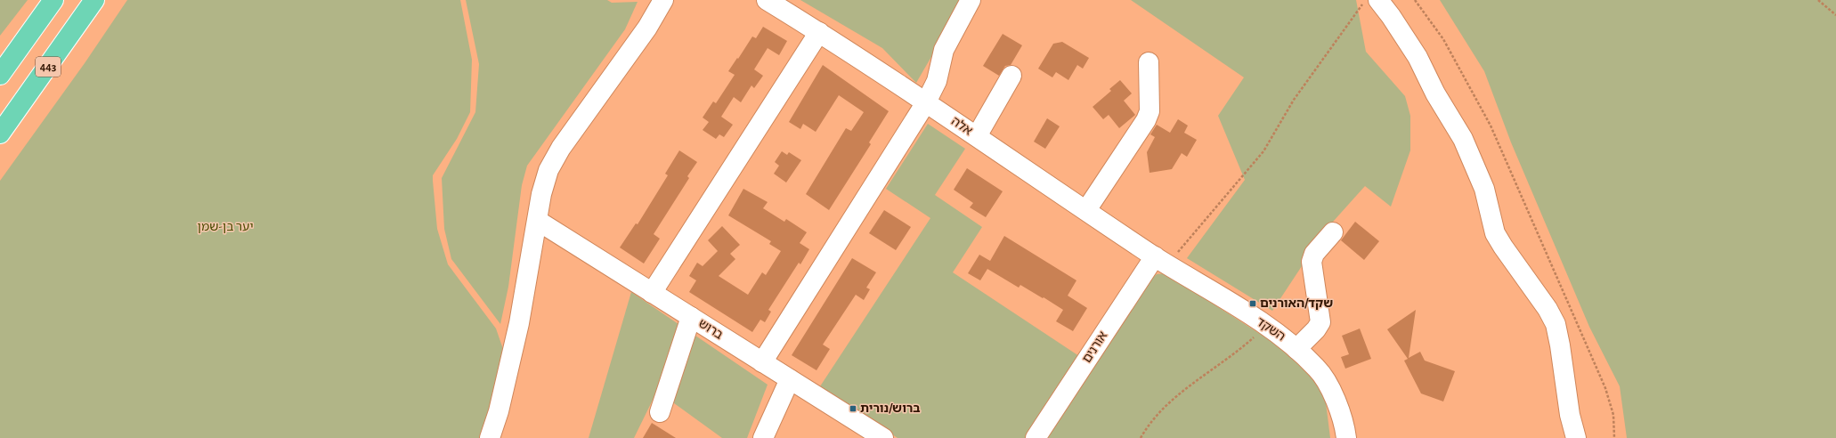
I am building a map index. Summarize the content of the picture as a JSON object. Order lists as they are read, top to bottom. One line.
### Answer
{"streets":{"highway":["443"],"street":["אלה","ברוש","השקד","אורנים"]},"crossings":[["אלה","השקד"],["אלה","אורנים"],["השקד","אורנים"]],"parks":["יער בן-שמן"],"places":{"transit":["שקד/האורנים","ברוש/נורית"]}}
